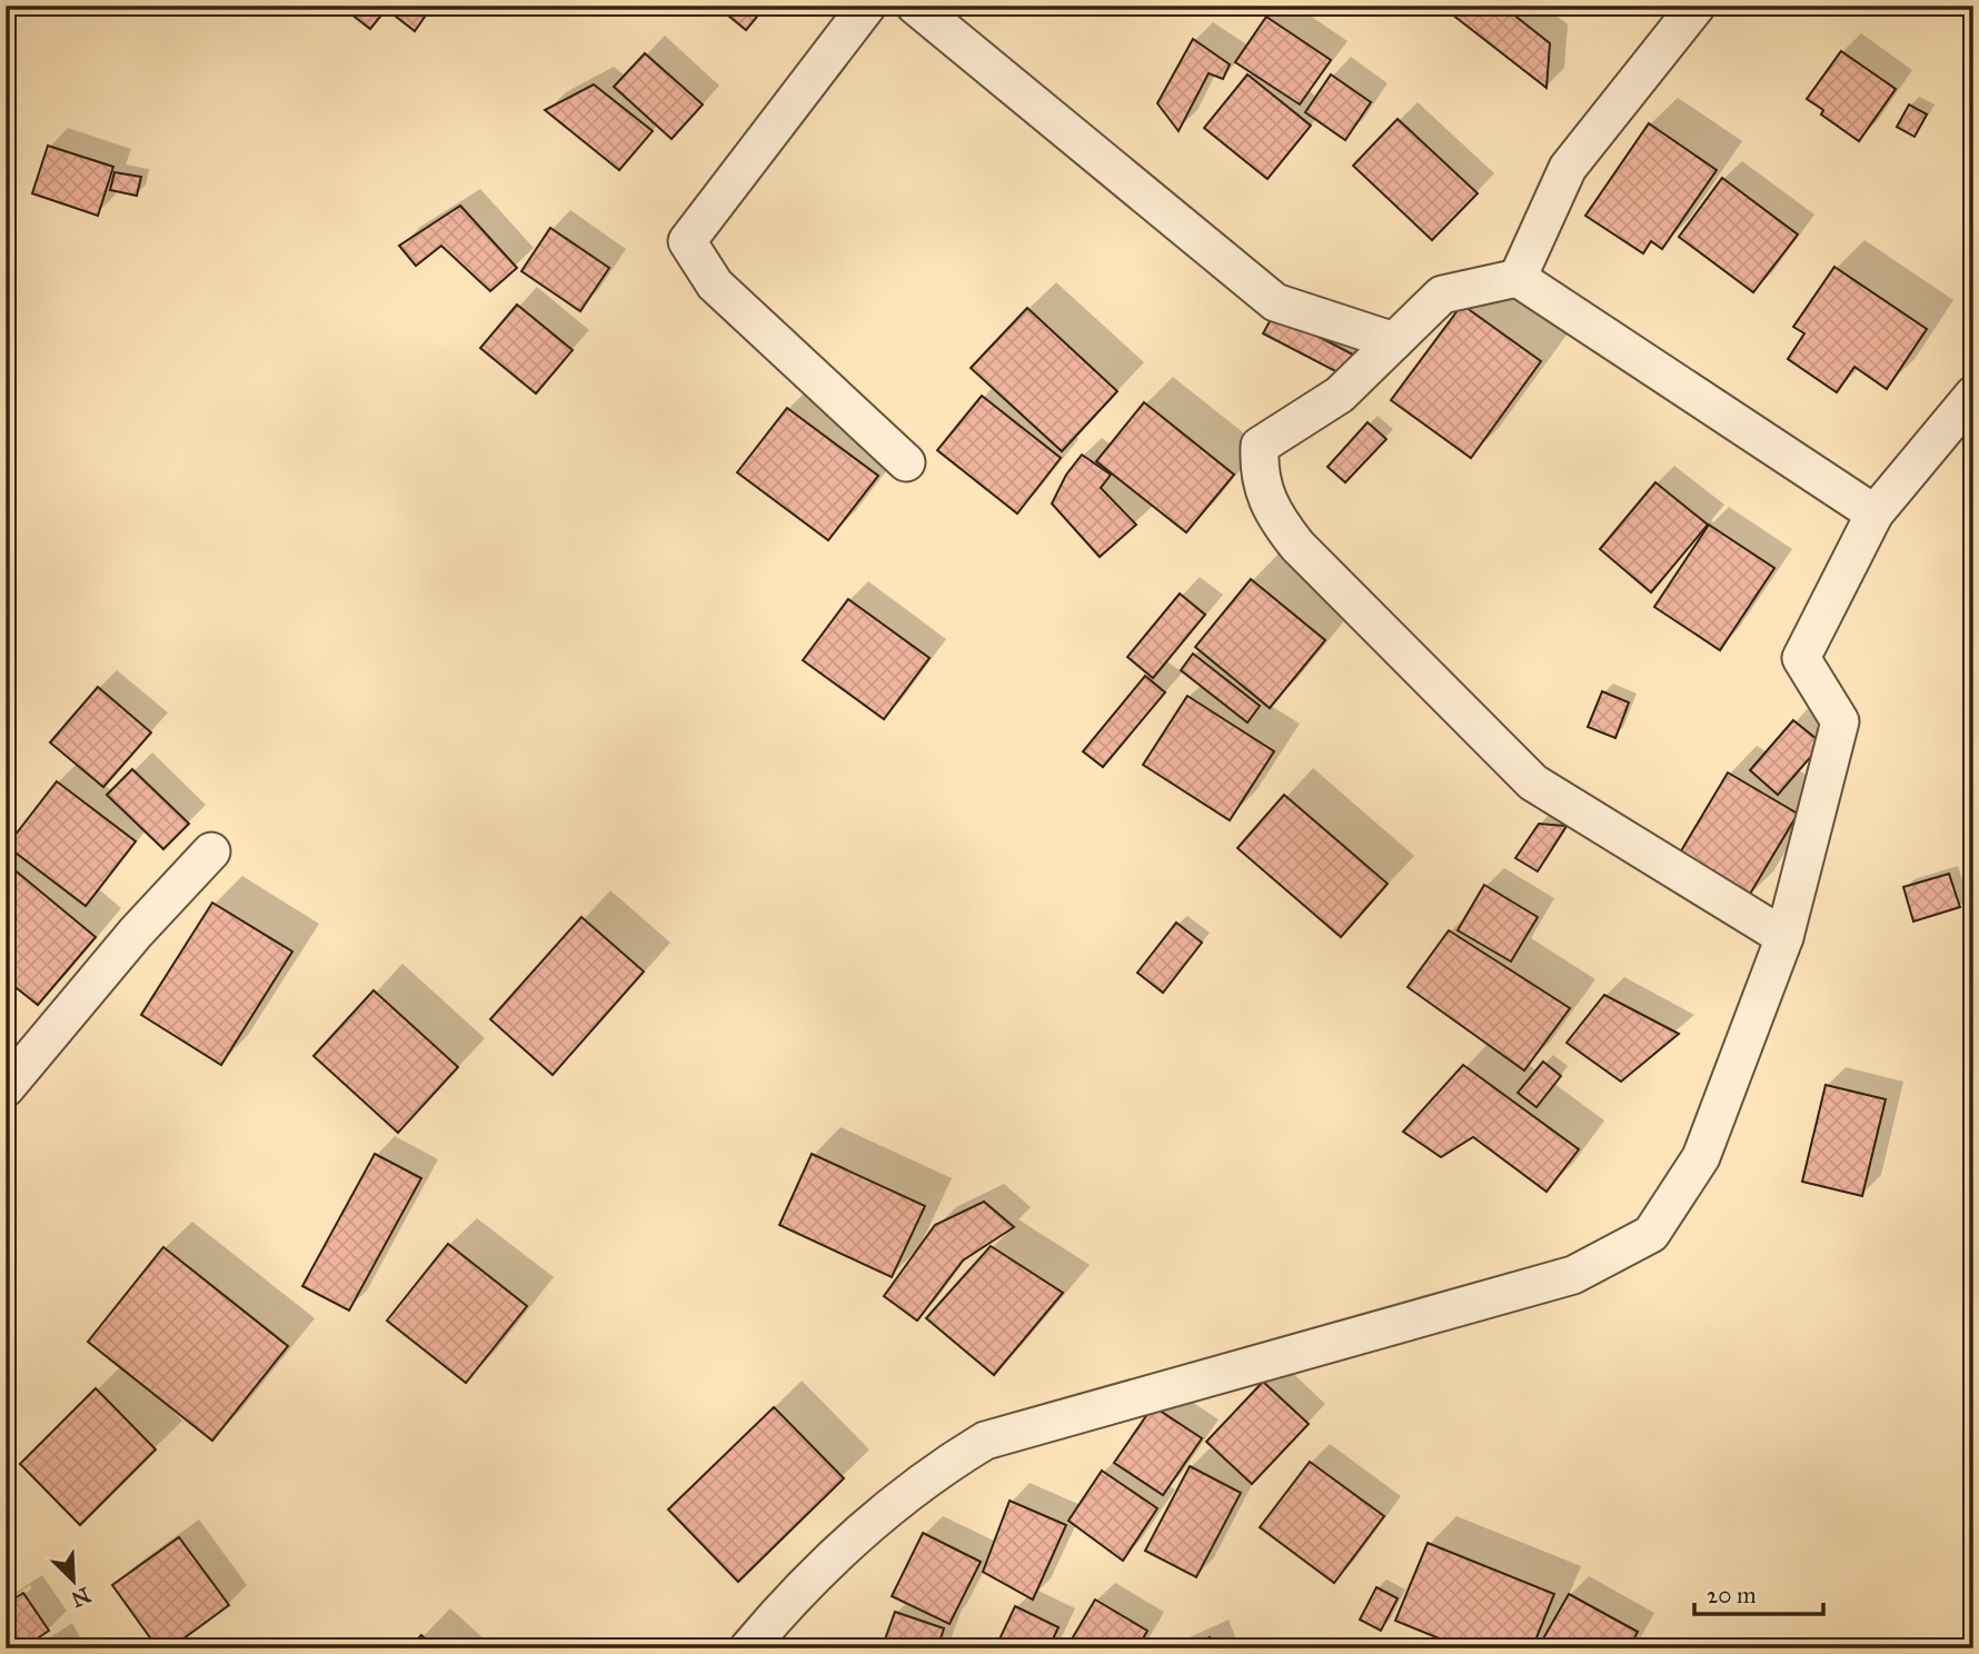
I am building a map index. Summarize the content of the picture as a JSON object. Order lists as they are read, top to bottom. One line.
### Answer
{"scale_bar":"20 m","north":"bottom right"}
